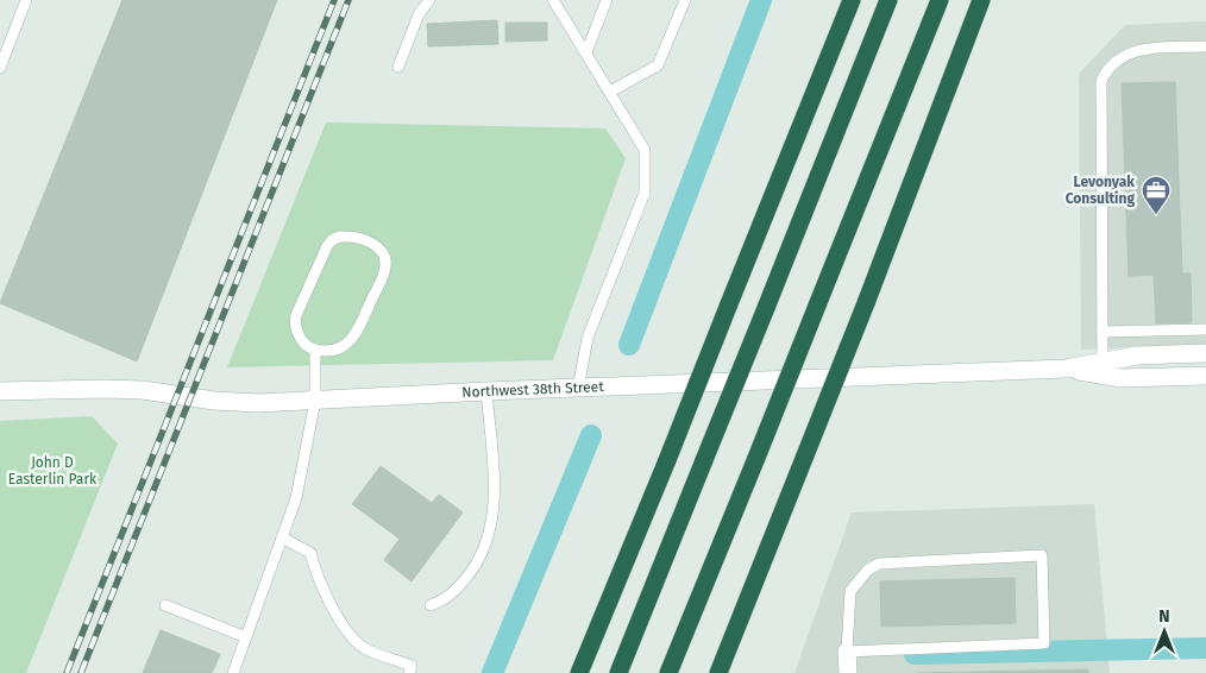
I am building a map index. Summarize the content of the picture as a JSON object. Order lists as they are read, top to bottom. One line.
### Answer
{"streets":{"street":["Northwest 38th Street"]},"parks":["John D Easterlin Park"],"places":{"office":["Levonyak Consulting"]},"north":"top"}
